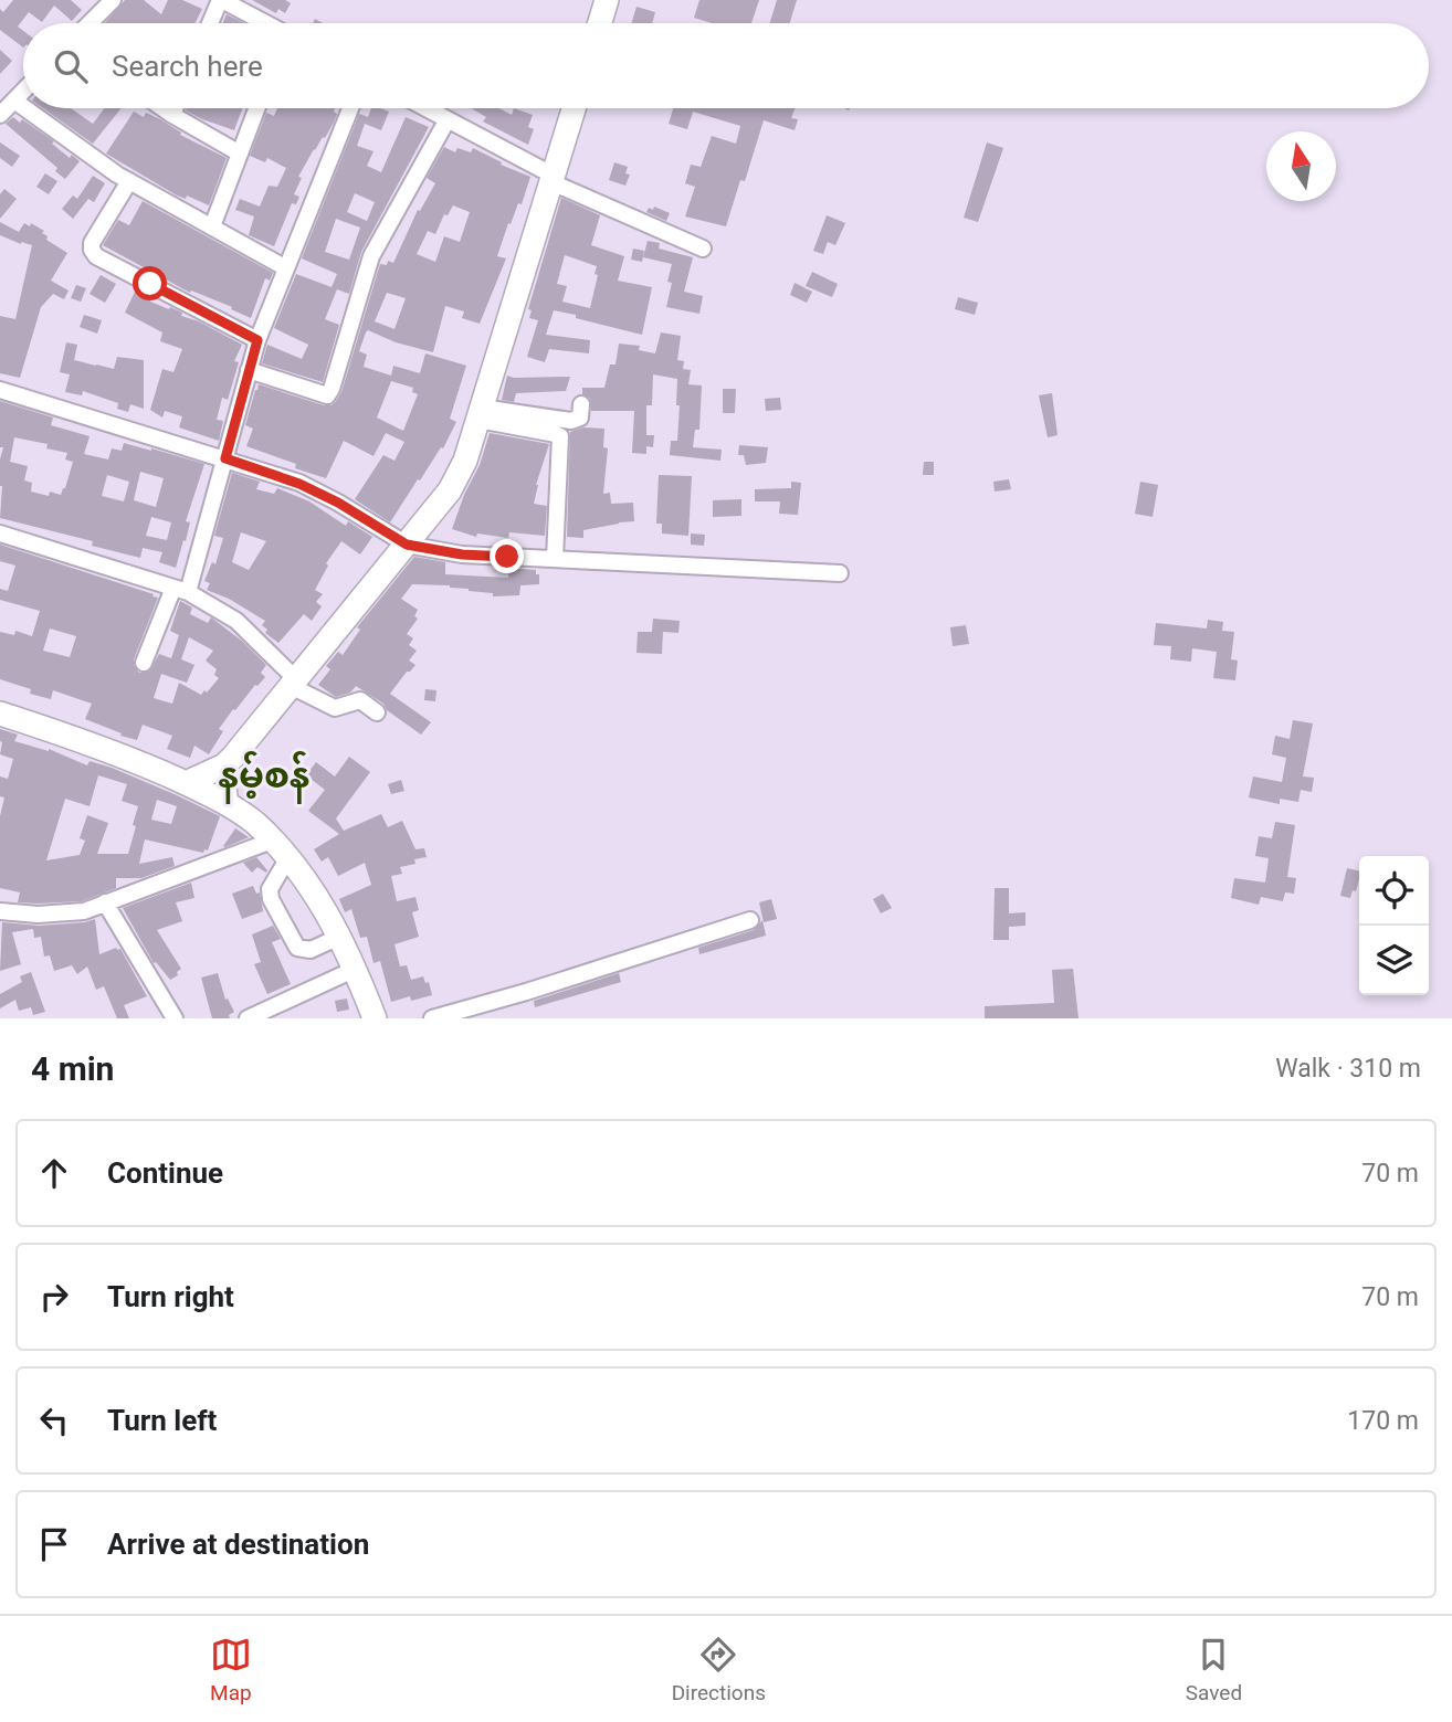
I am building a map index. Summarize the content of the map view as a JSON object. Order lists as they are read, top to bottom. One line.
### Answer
{"districts":["နမ့်စန်"],"north":"top","page":{"search":"Search here","heading":["4 min","Walk · 310 m"],"list":[["Continue","70 m"],["Turn right","70 m"],["Turn left","170 m"],"Arrive at destination"],"nav":["Map","Directions","Saved"]}}
